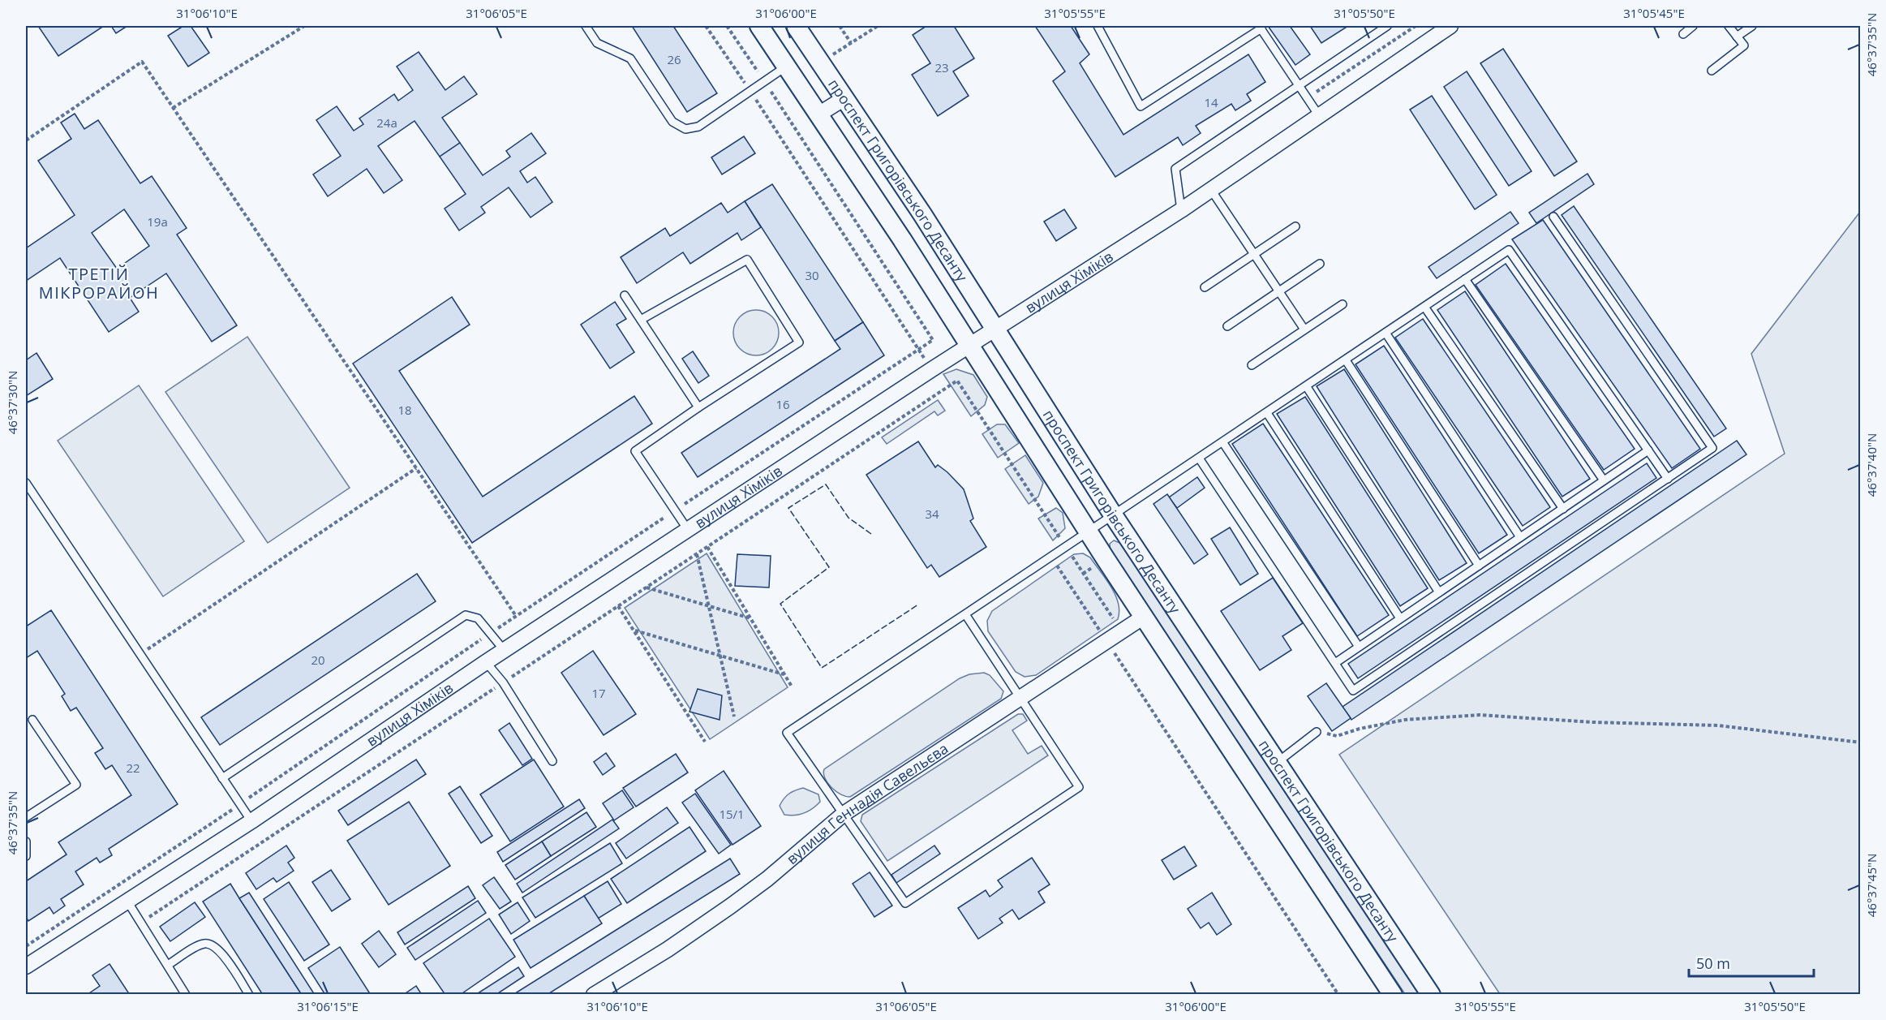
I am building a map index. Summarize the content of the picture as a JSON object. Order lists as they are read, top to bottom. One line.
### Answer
{"streets":{"street":["проспект Григорівського Десанту","вулиця Хіміків","вулиця Геннадія Савельєва"]},"crossings":[["проспект Григорівського Десанту","вулиця Хіміків"],["проспект Григорівського Десанту","вулиця Геннадія Савельєва"]],"districts":["ТРЕТІЙ МІКРОРАЙОН"],"house_numbers":["26","23","14","24а","19а","30","16","18","34","20","17","22","15/1"],"scale_bar":"50 m","coordinates":["31°06'10\"E","31°06'05\"E","31°06'00\"E","31°05'55\"E","31°05'50\"E","31°05'45\"E","46°37'35\"N","46°37'30\"N","46°37'40\"N","46°37'45\"N","31°06'15\"E"]}
